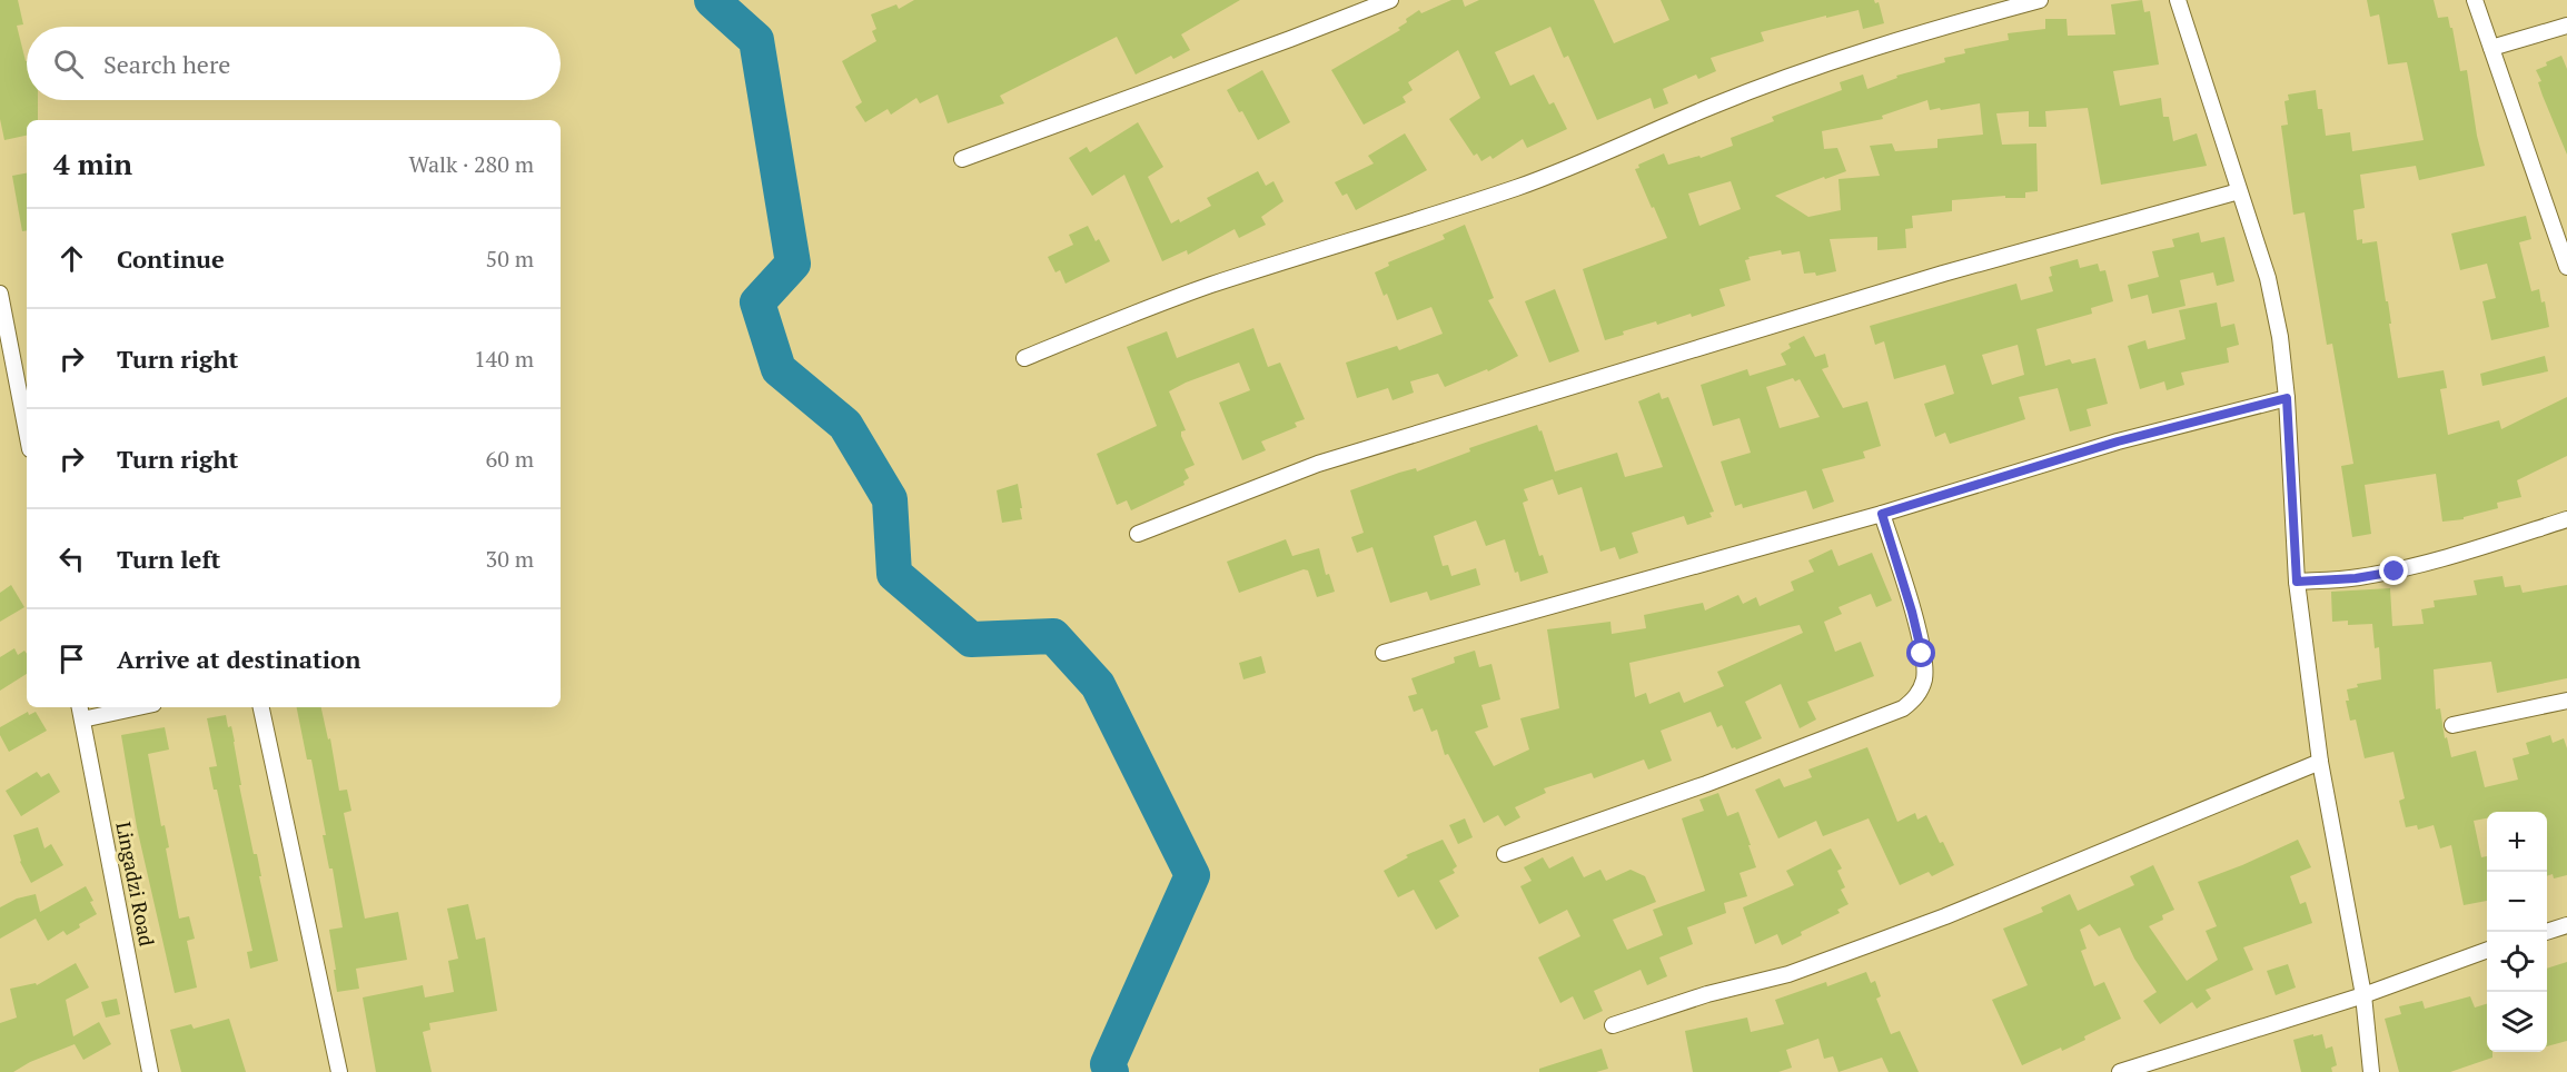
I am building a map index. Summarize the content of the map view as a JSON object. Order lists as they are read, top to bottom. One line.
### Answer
{"streets":{"street":["Lingadzi Road"]},"page":{"search":"Search here","heading":["4 min","Walk · 280 m"],"list":[["Continue","50 m"],["Turn right","140 m"],["Turn right","60 m"],["Turn left","30 m"],"Arrive at destination"],"map_buttons":["+","−"]}}
